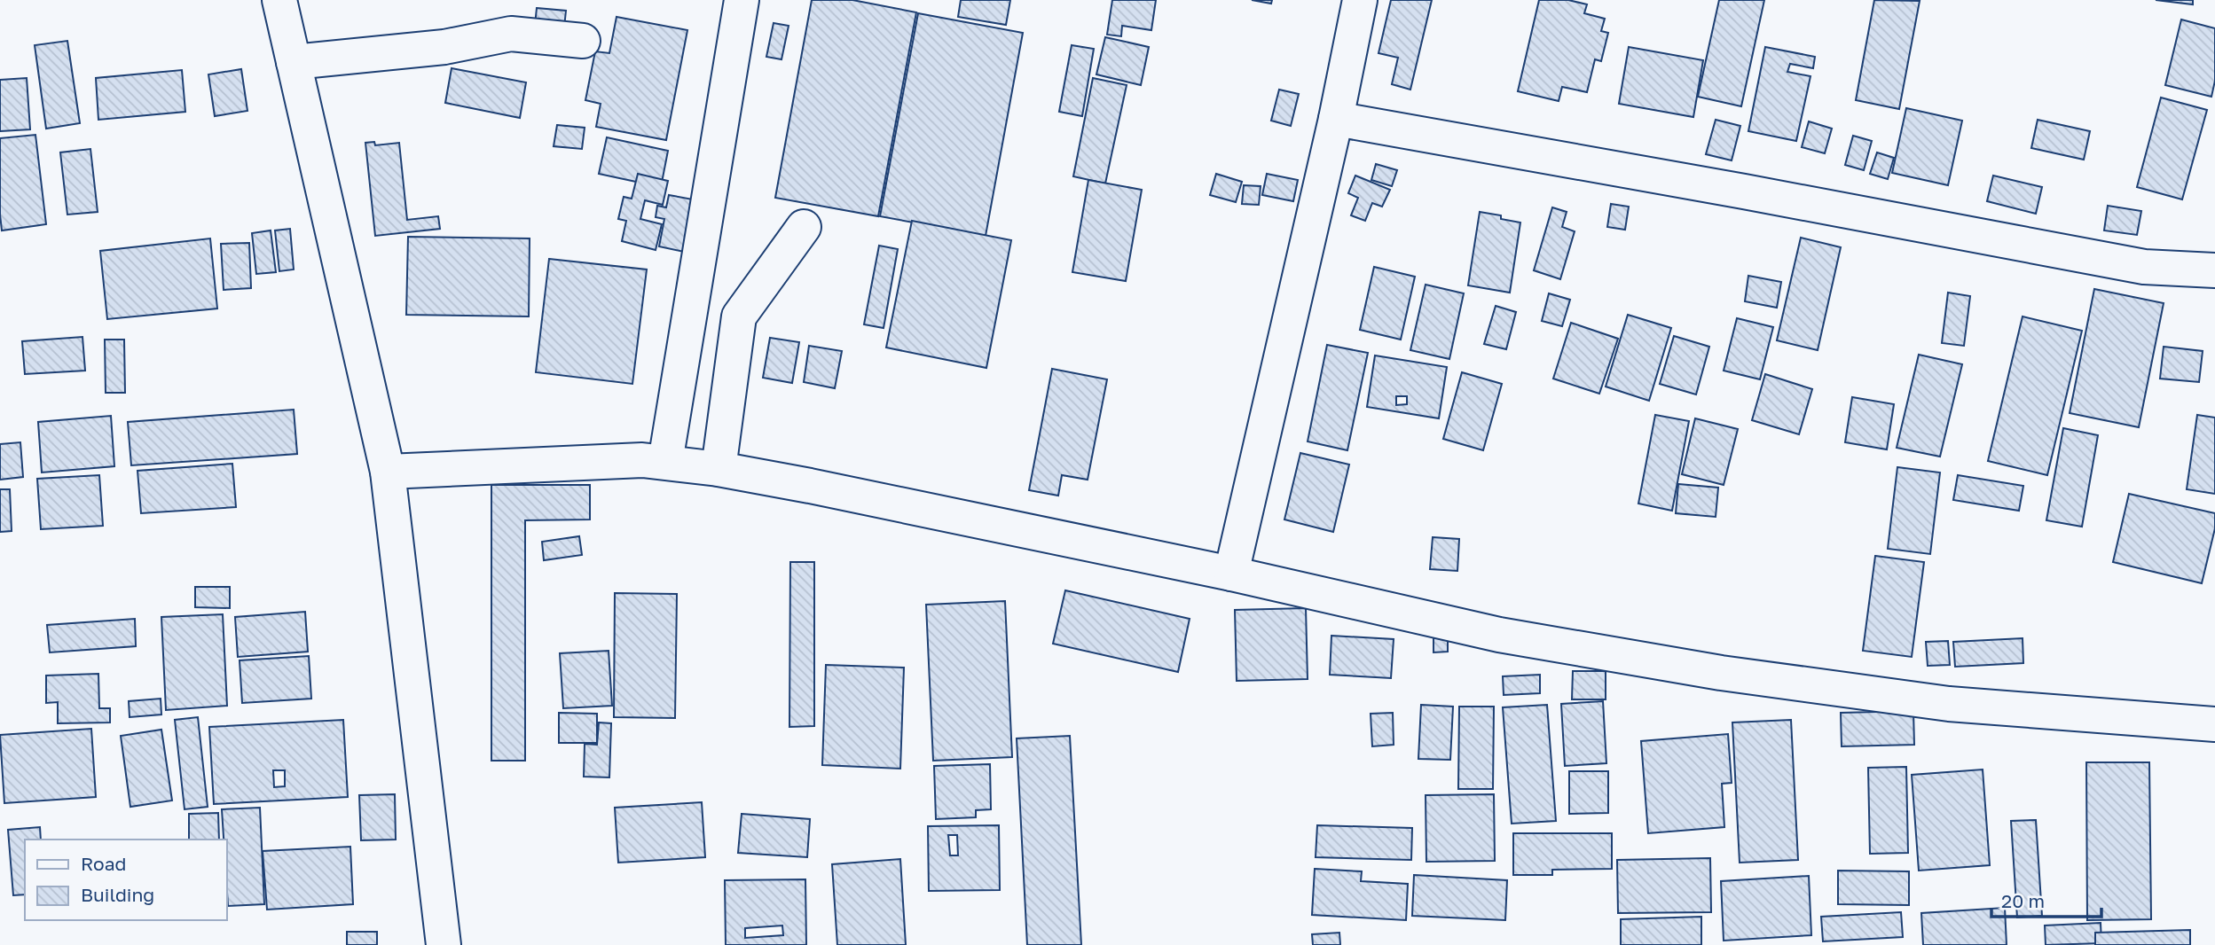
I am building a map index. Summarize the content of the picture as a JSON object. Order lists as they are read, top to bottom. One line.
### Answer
{"legend":["Road","Building"],"scale_bar":"20 m"}
